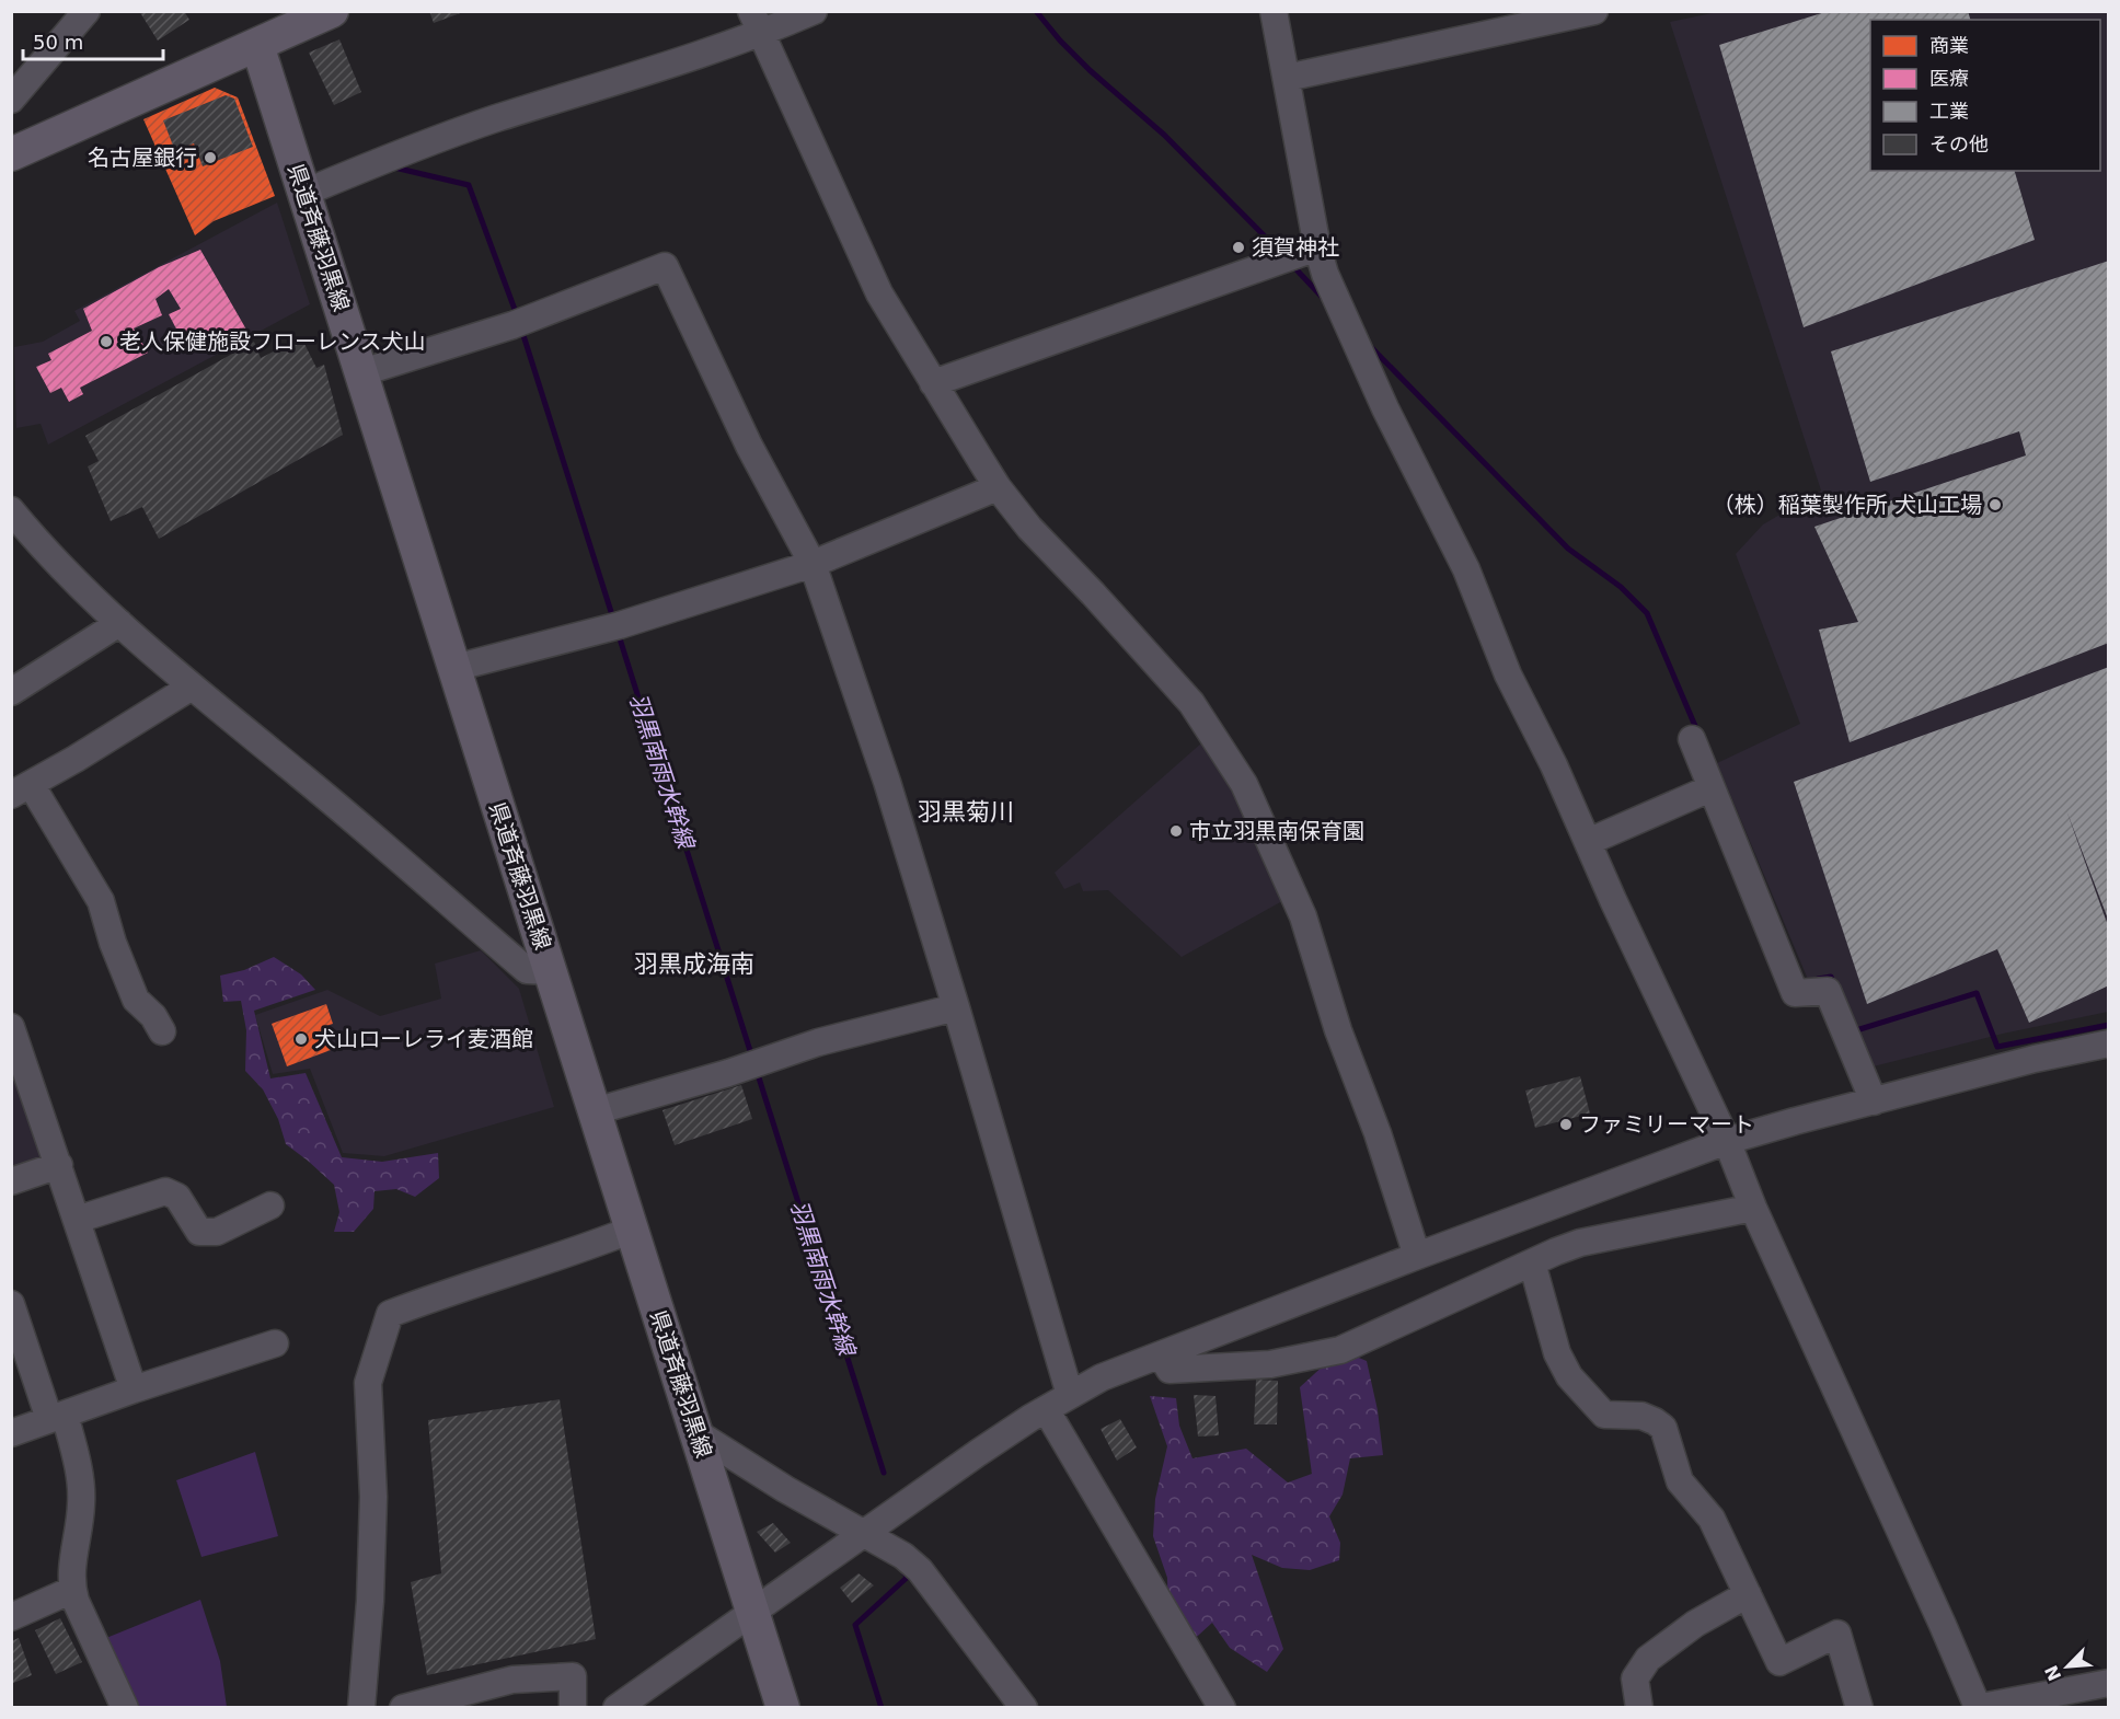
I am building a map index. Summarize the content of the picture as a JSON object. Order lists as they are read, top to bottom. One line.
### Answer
{"streets":{"main road":["県道斉藤羽黒線"]},"districts":["羽黒菊川","羽黒成海南"],"water":["羽黒南雨水幹線"],"places":["名古屋銀行","須賀神社","老人保健施設フローレンス犬山","（株）稲葉製作所 犬山工場","市立羽黒南保育園","犬山ローレライ麦酒館","ファミリーマート"],"legend":["商業","医療","工業","その他"],"scale_bar":"50 m","north":"bottom left"}
